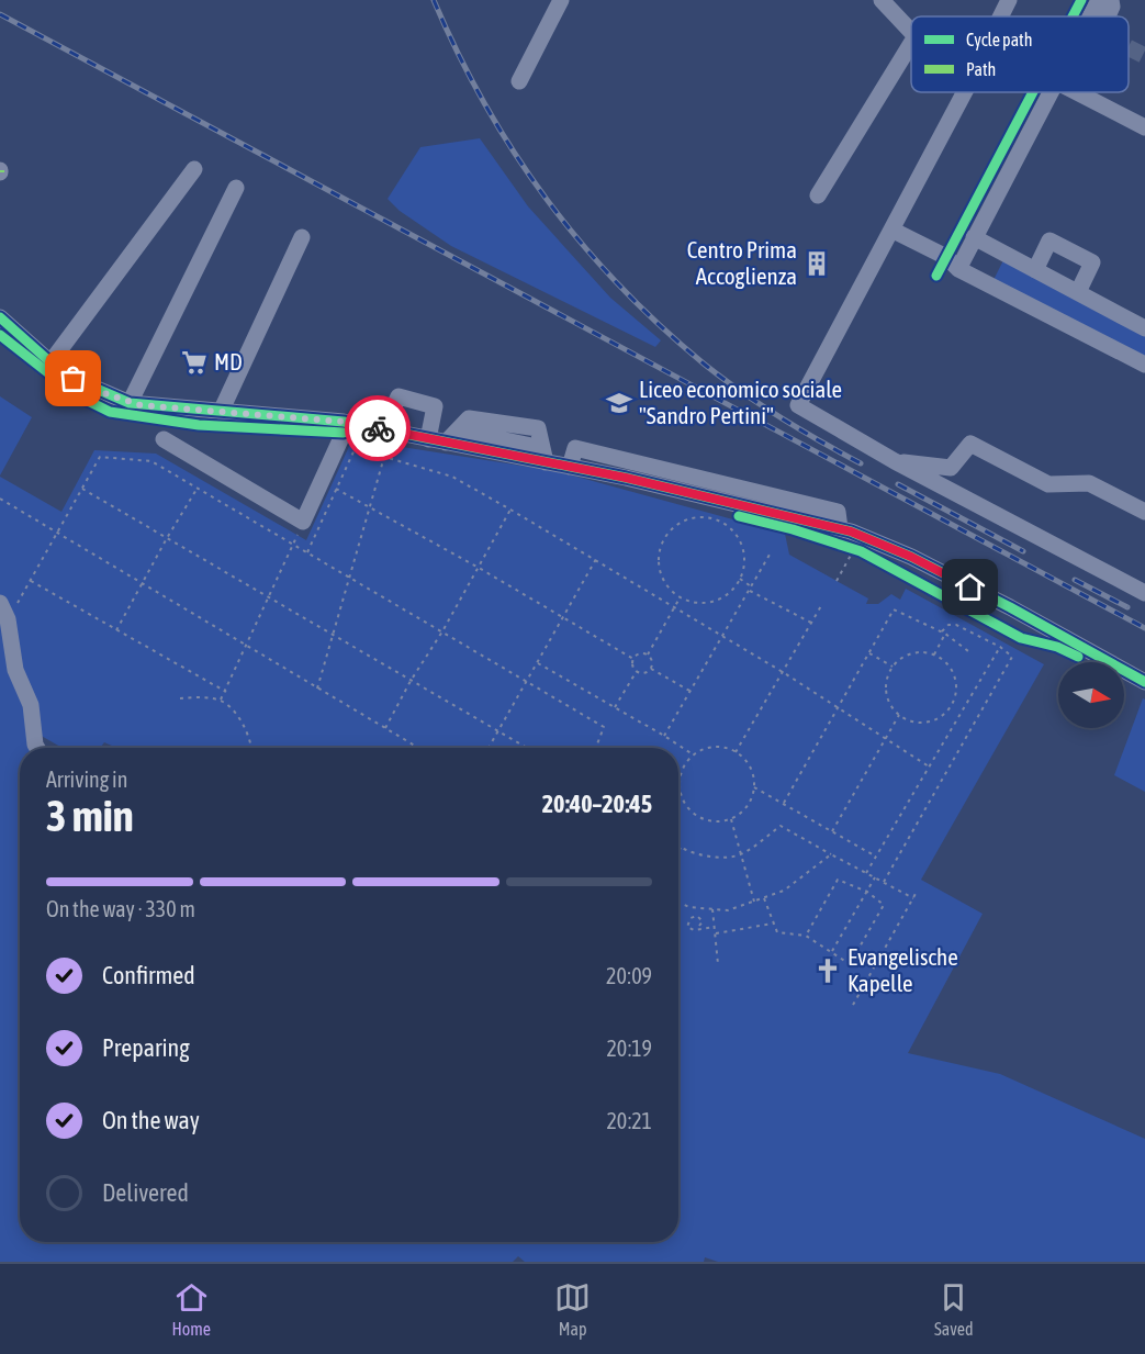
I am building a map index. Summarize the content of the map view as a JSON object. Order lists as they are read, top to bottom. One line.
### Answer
{"places":{"building":["Centro Prima Accoglienza"],"supermarket":["MD"],"school or university":["Liceo economico sociale \"Sandro Pertini\""],"church":["Evangelische Kapelle"]},"legend":["Cycle path","Path"],"north":"right","page":{"heading":["3 min","Arriving in","20:40–20:45"],"bar":"On the way · 330 m","list":[["Confirmed","20:09"],["Preparing","20:19"],["On the way","20:21"],"Delivered"],"tabs":["Home","Map","Saved"]}}
